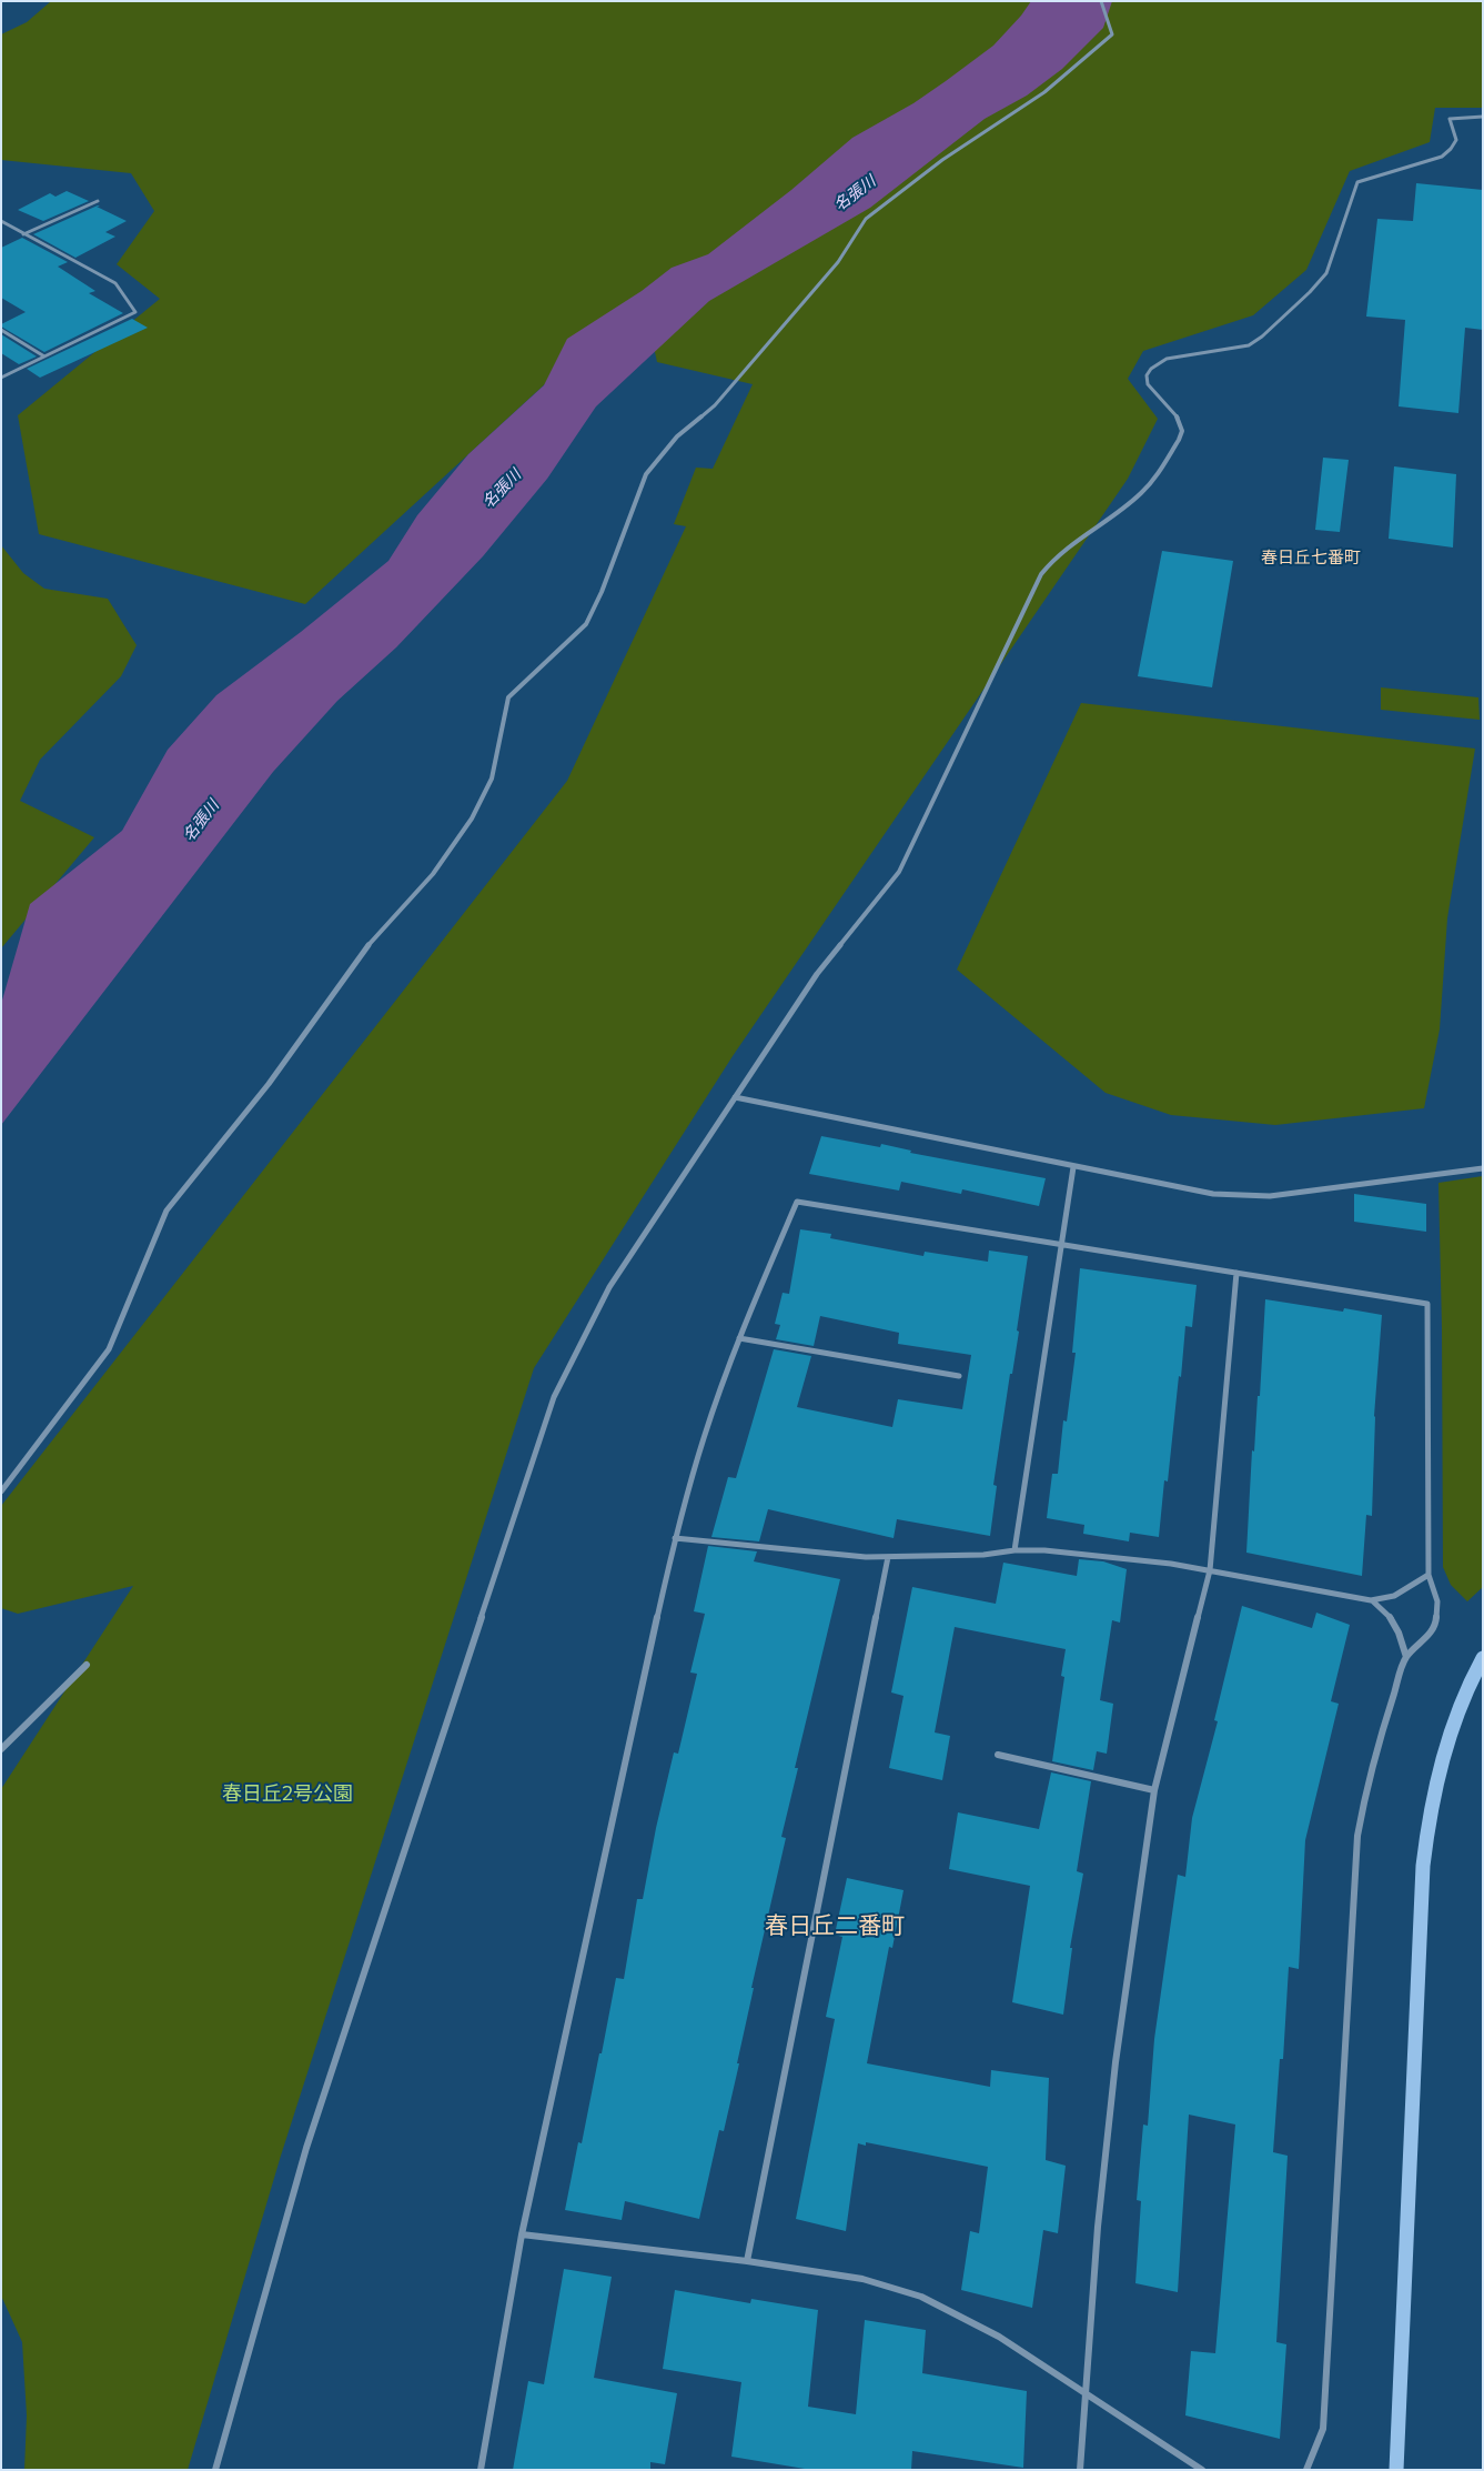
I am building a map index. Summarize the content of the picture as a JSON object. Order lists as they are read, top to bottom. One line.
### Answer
{"districts":["春日丘七番町","春日丘二番町"],"water":["名張川"],"parks":["春日丘2号公園"]}
